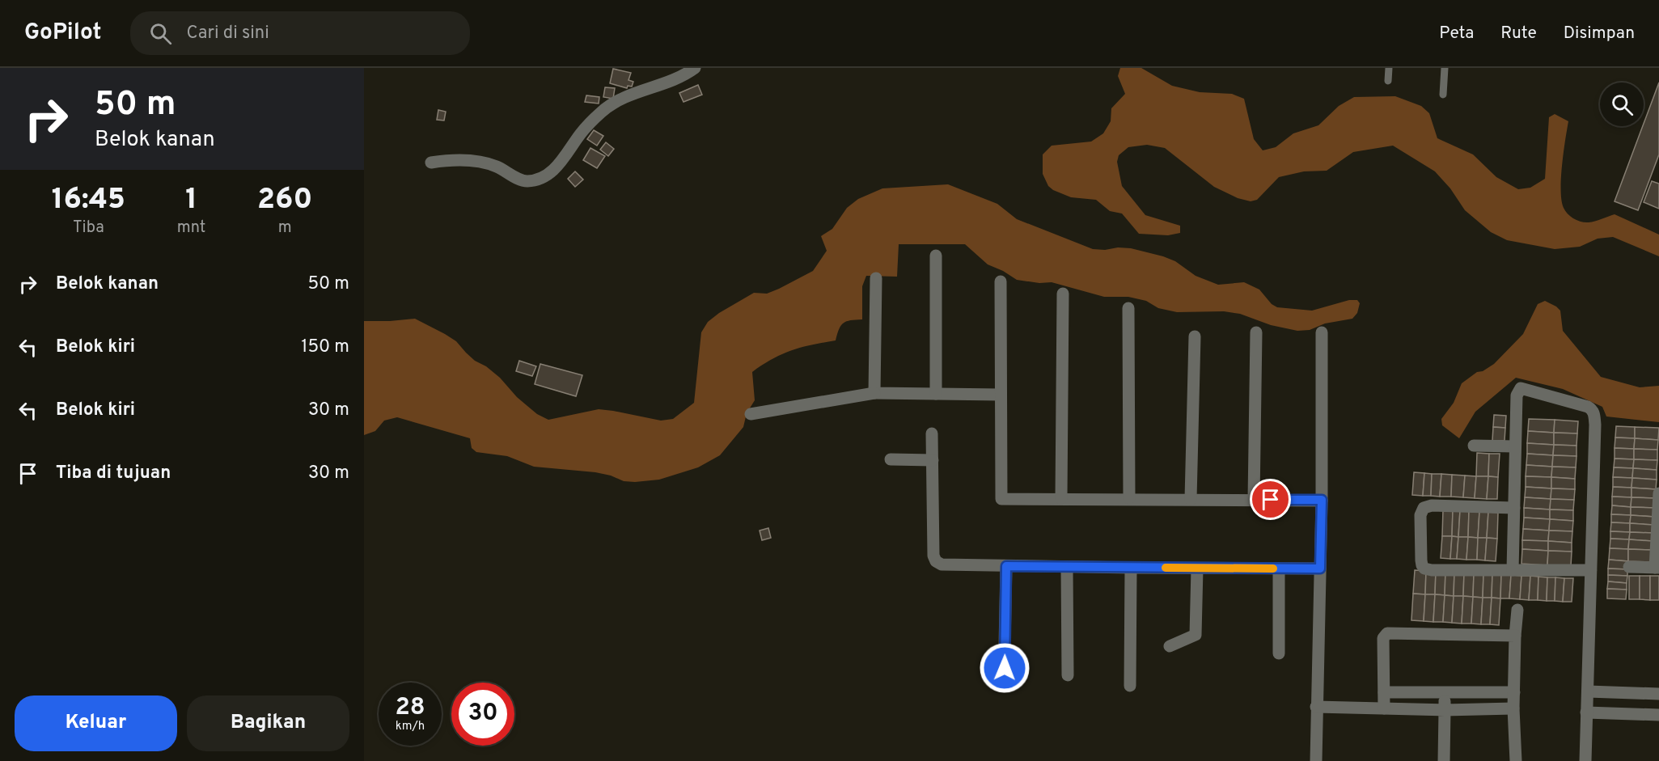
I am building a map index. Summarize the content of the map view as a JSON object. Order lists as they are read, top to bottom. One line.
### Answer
{"page":{"header":"GoPilot","search":"Cari di sini","nav":["Peta","Rute","Disimpan"],"turn":["50 m","Belok kanan"],"eta":["16:45","Tiba","1","mnt","260","m"],"list":[{"name":"Belok kanan","value":"50 m"},{"name":"Belok kiri","value":"150 m"},{"name":"Belok kiri","value":"30 m"},{"name":"Tiba di tujuan","value":"30 m"}],"speed":"28 km/h","limit":"30","buttons":["Keluar","Bagikan"]}}
